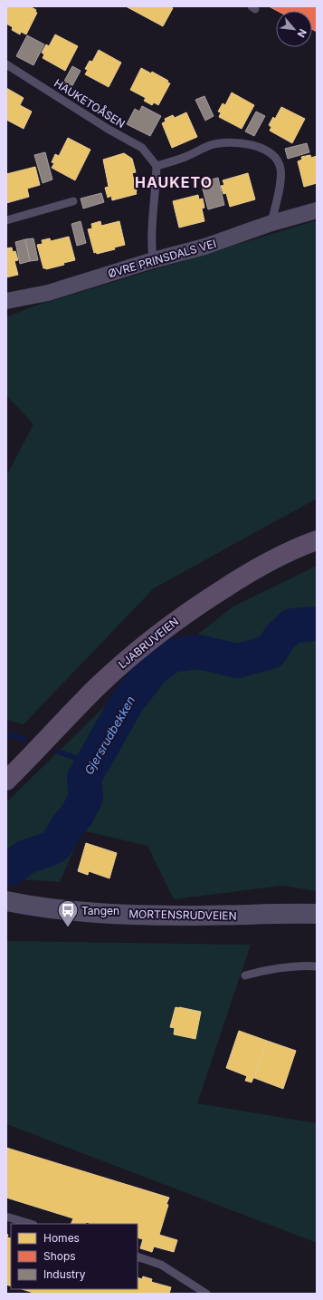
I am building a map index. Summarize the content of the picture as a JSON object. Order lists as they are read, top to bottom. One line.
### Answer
{"streets":{"main road":["LJABRUVEIEN"],"street":["ØVRE PRINSDALS VEI","MORTENSRUDVEIEN"],"lane":["HAUKETOÅSEN"]},"districts":["HAUKETO"],"water":["Gjersrudbekken"],"places":{"bus stop":["Tangen"]},"legend":["Homes","Shops","Industry"],"north":"bottom right"}
